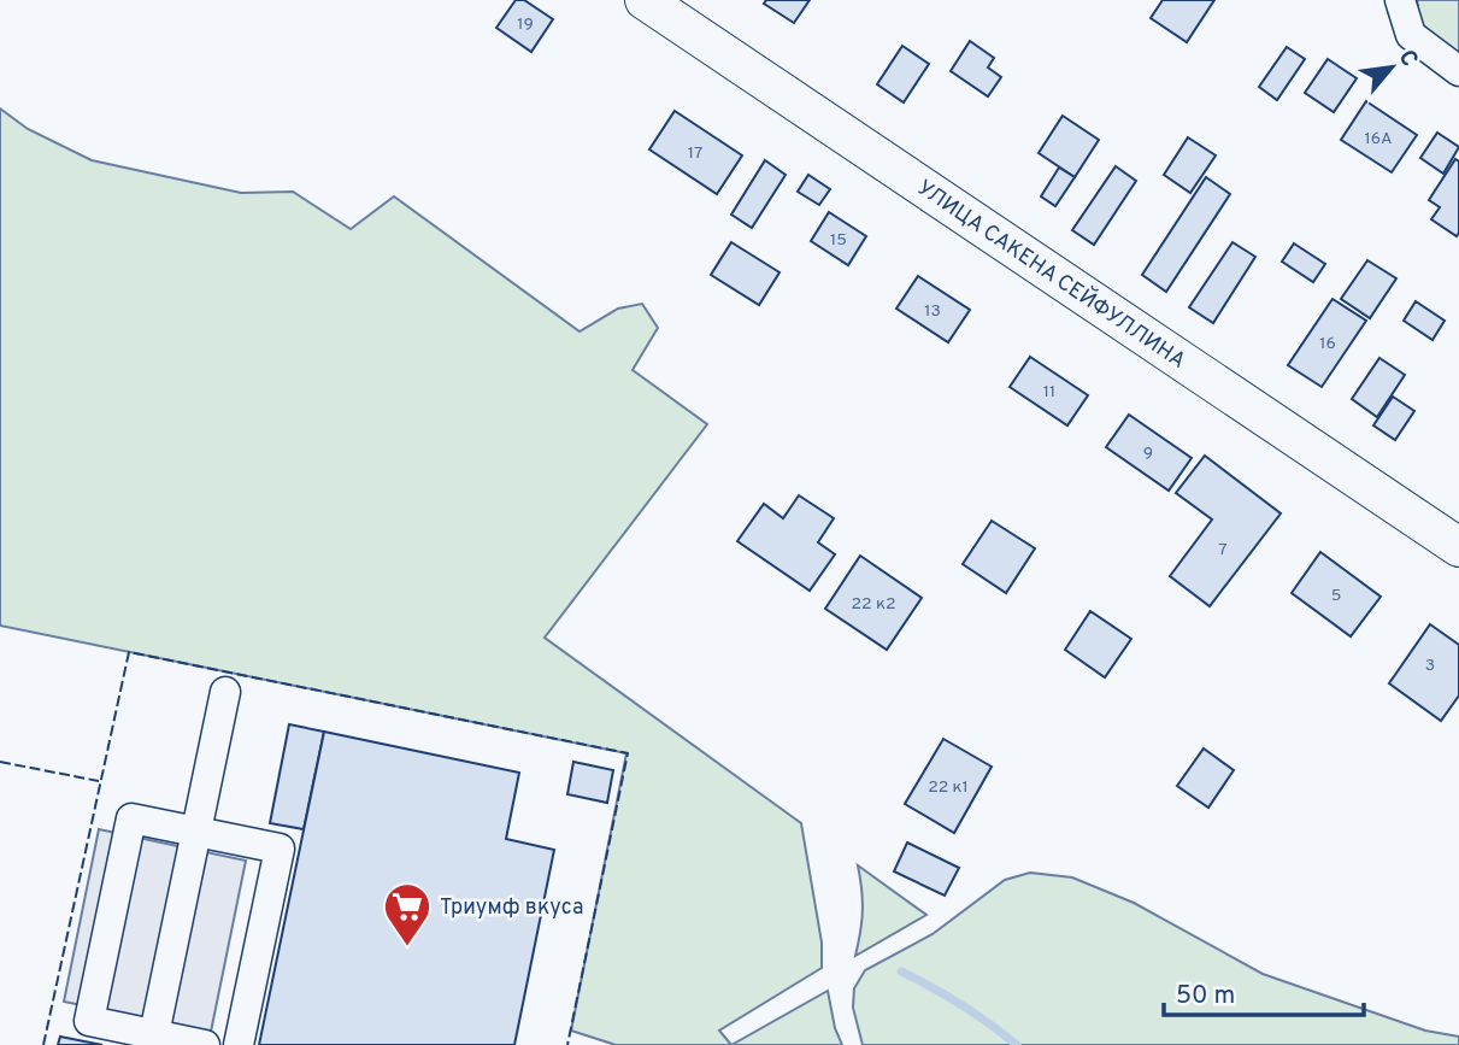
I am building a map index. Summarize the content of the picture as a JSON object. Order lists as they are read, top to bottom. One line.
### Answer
{"streets":{"main road":["УЛИЦА САКЕНА СЕЙФУЛЛИНА"]},"places":{"supermarket":["Триумф вкуса"]},"house_numbers":["19","16А","17","15","13","16","11","9","7","5","22 к2","3","22 к1"],"scale_bar":"50 m","north":"top right"}
